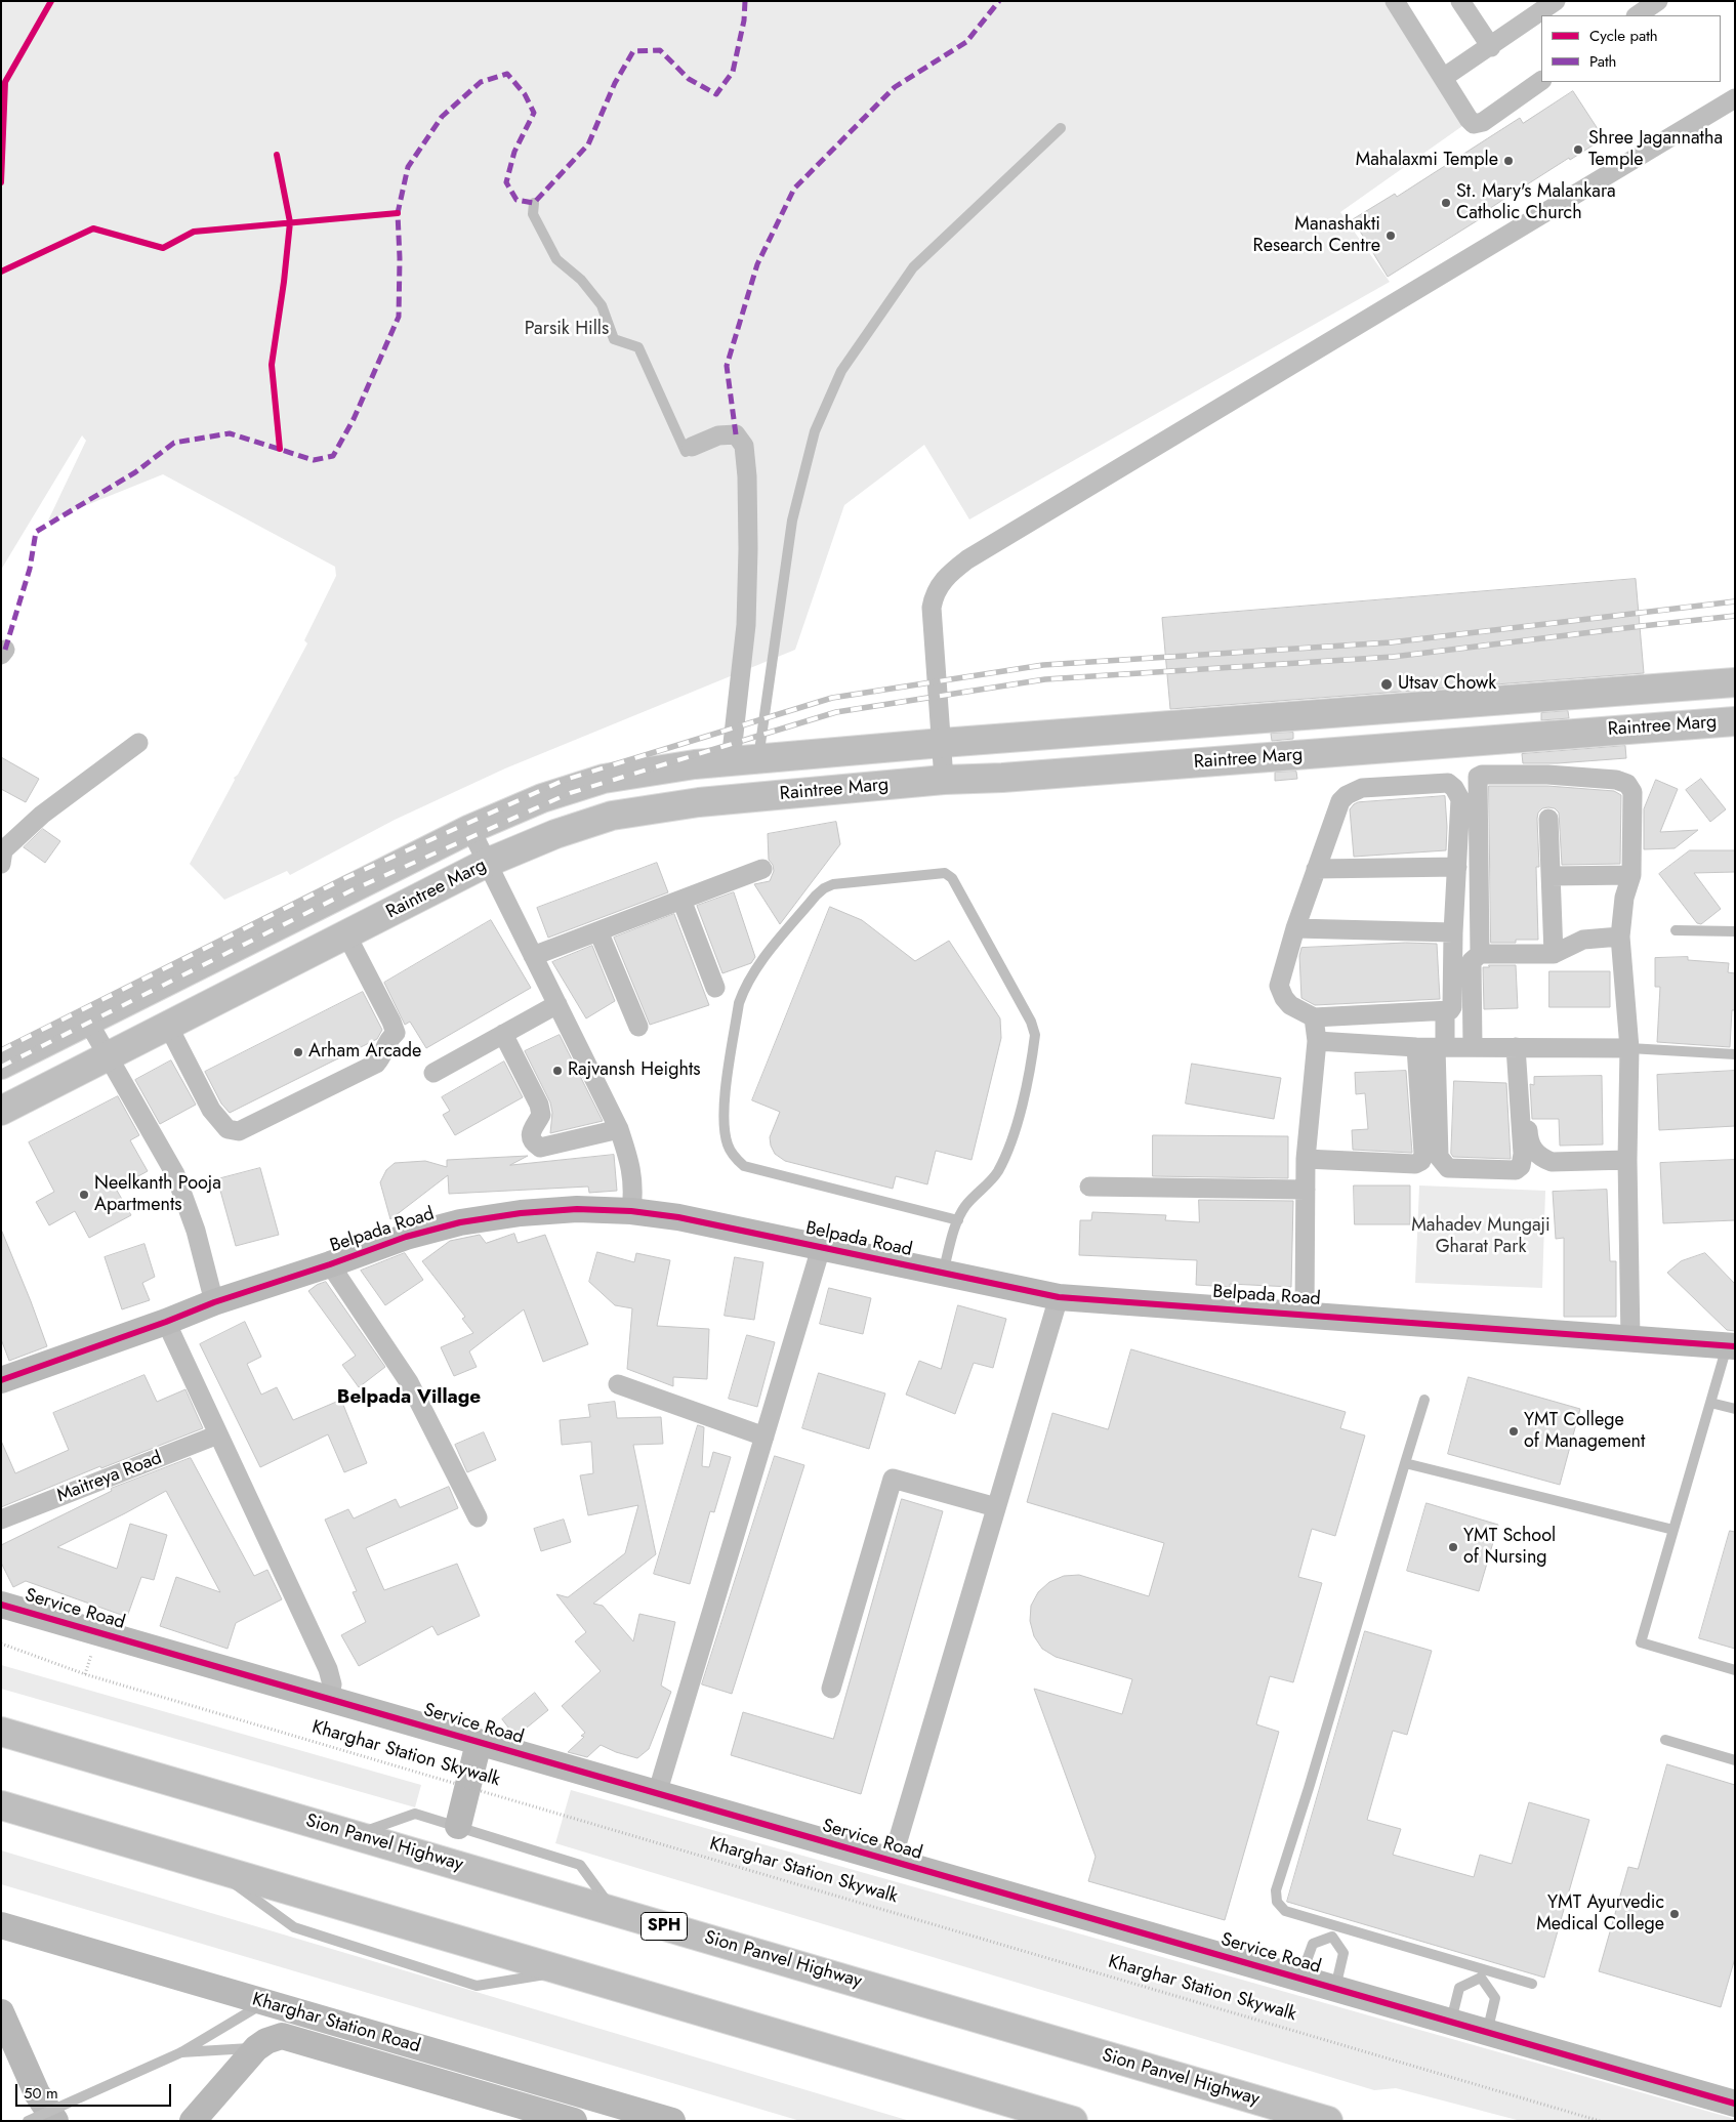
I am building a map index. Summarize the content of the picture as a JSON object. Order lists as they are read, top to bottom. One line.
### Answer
{"streets":{"main road":["Raintree Marg","Sion Panvel Highway","SPH"],"street":["Belpada Road","Maitreya Road","Service Road","Kharghar Station Road"],"path":["Kharghar Station Skywalk"]},"districts":["Belpada Village"],"parks":["Parsik Hills","Mahadev Mungaji Gharat Park"],"places":["Shree Jagannatha Temple","Mahalaxmi Temple","St. Mary's Malankara Catholic Church","Manashakti Research Centre","Utsav Chowk","Arham Arcade","Rajvansh Heights","Neelkanth Pooja Apartments","YMT College of Management","YMT School of Nursing","YMT Ayurvedic Medical College"],"legend":["Cycle path","Path"],"scale_bar":"50 m"}
